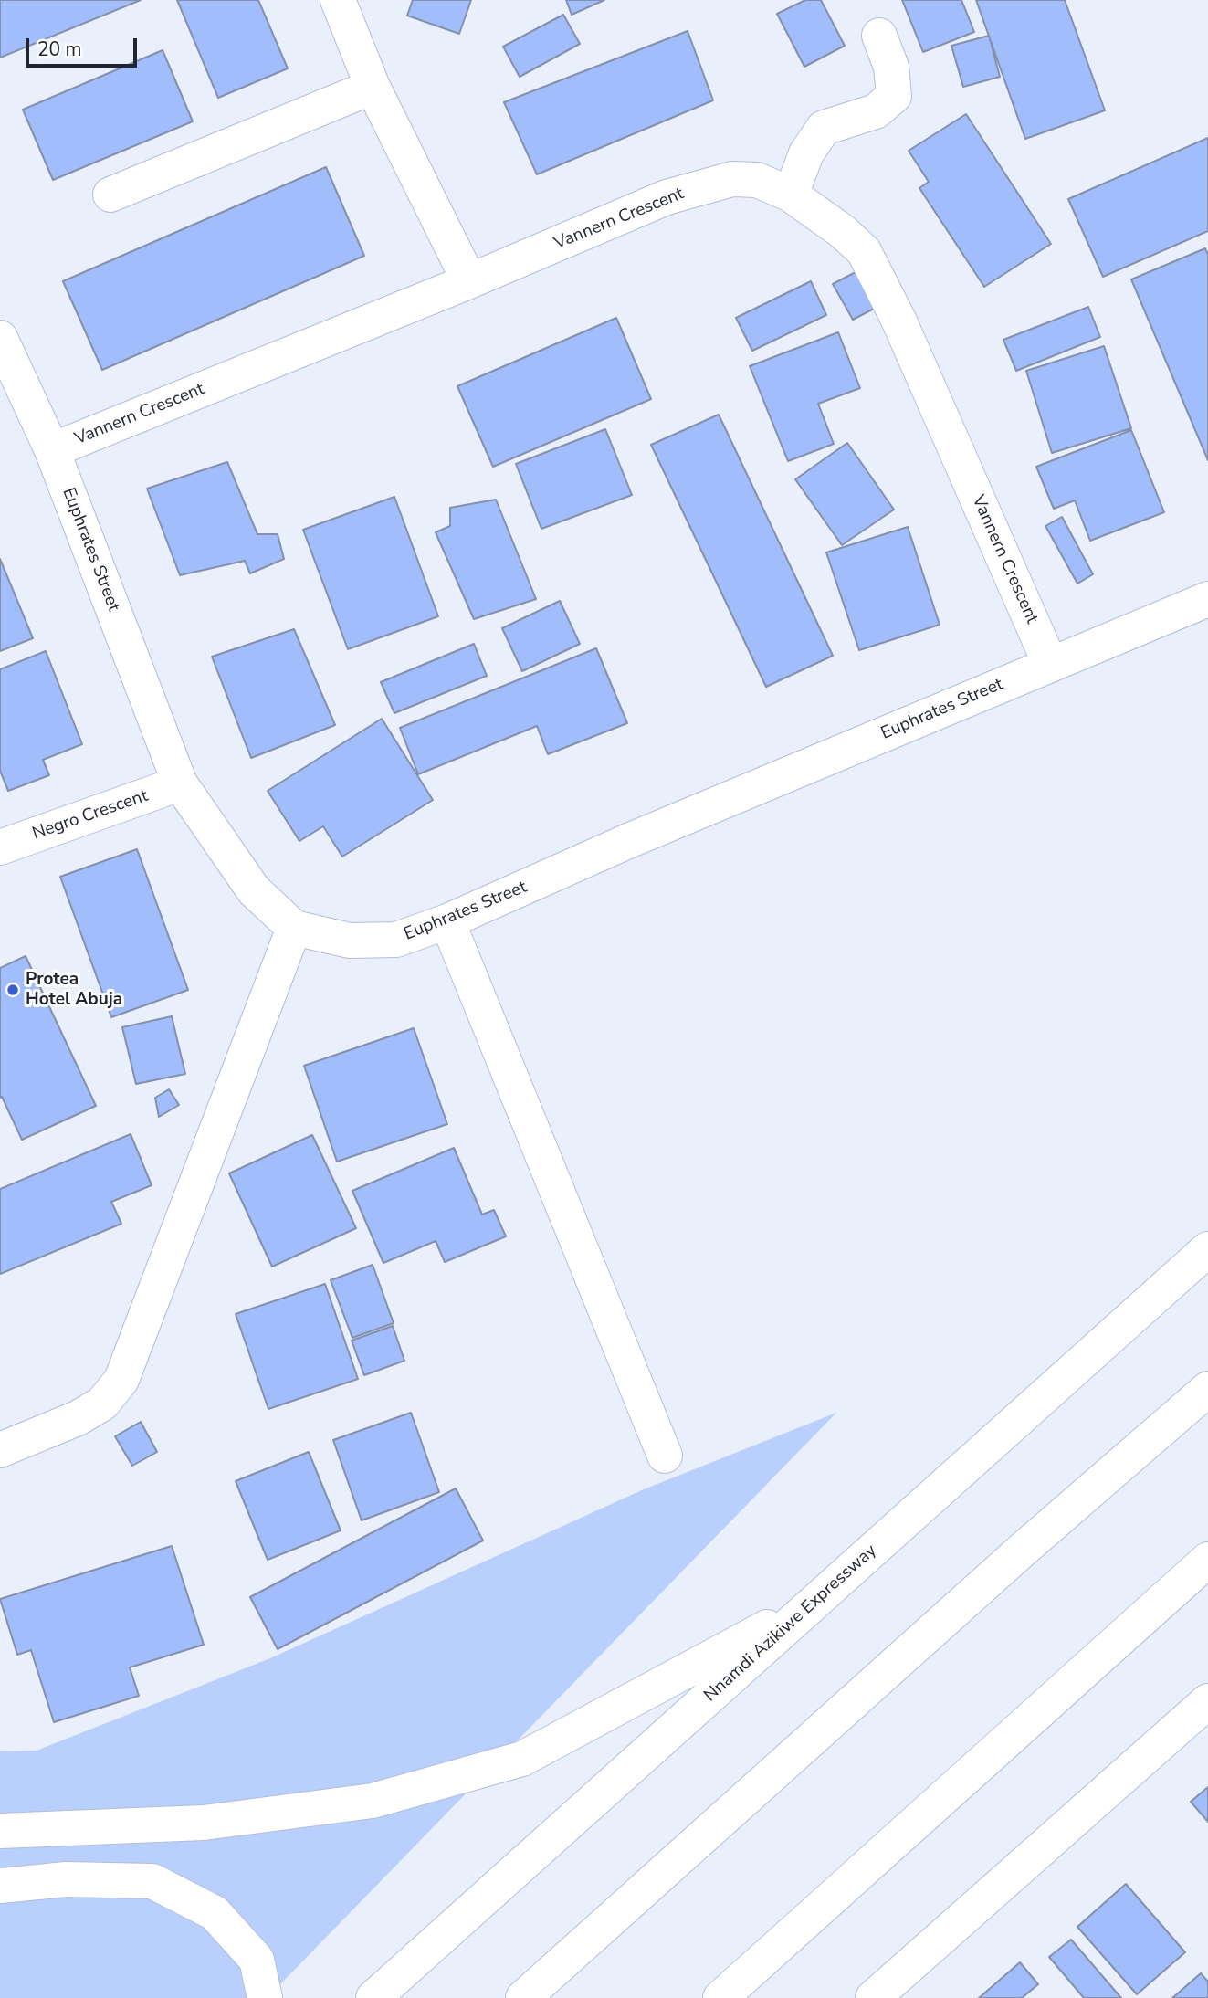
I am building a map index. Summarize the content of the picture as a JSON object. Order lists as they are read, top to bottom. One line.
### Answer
{"streets":{"main road":["Vannern Crescent","Euphrates Street","Negro Crescent","Nnamdi Azikiwe Expressway"]},"crossings":[["Vannern Crescent","Euphrates Street"],["Euphrates Street","Negro Crescent"]],"places":["Protea Hotel Abuja"],"scale_bar":"20 m"}
